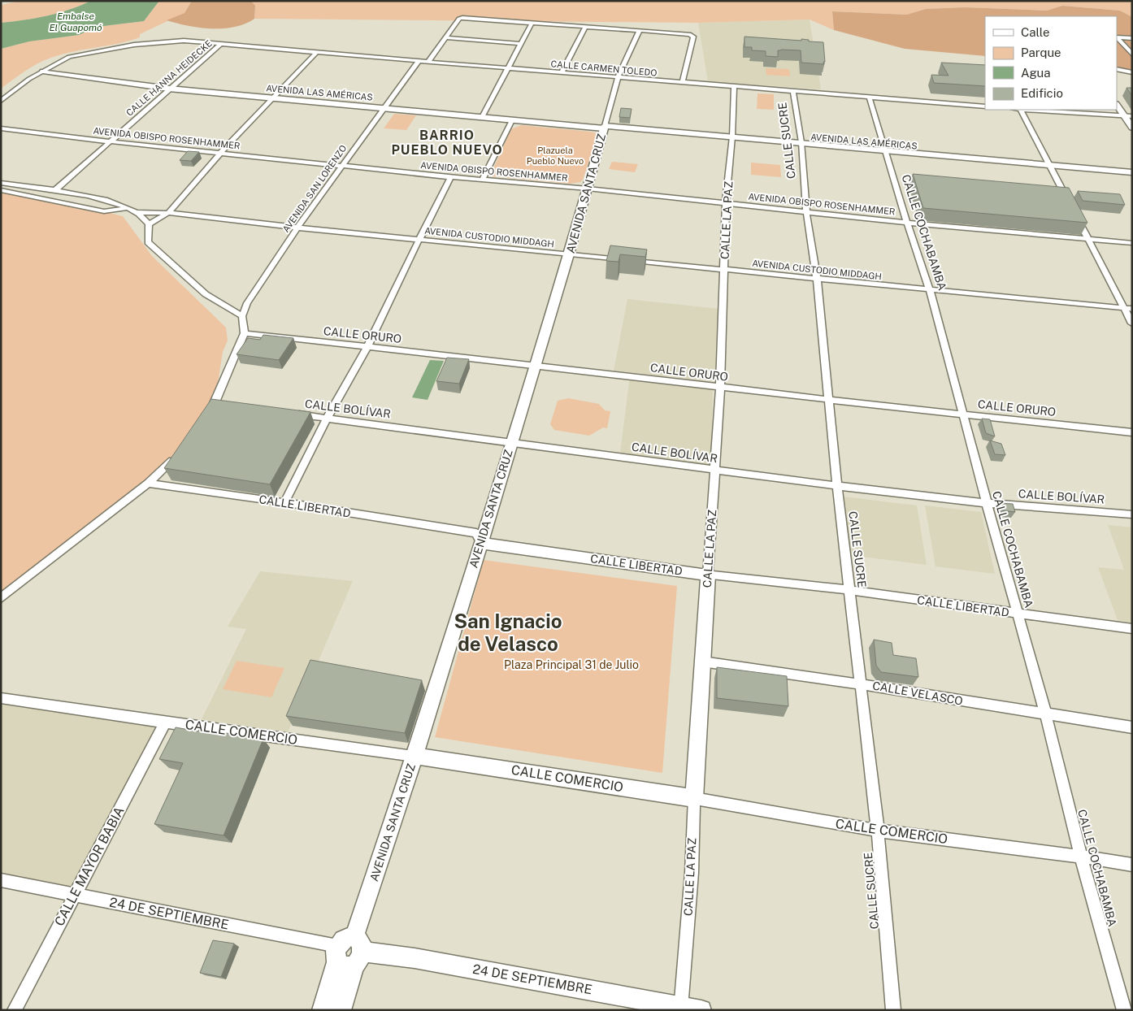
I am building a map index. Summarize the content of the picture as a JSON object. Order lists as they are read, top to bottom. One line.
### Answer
{"streets":{"main road":["AVENIDA LAS AMÉRICAS","AVENIDA SANTA CRUZ","CALLE LA PAZ","CALLE LIBERTAD","CALLE COMERCIO","24 DE SEPTIEMBRE"],"street":["CALLE CARMEN TOLEDO","CALLE HANNA HEIDECKE","AVENIDA OBISPO ROSENHAMMER","CALLE SUCRE","AVENIDA SAN LORENZO","CALLE COCHABAMBA","AVENIDA CUSTODIO MIDDAGH","CALLE ORURO","CALLE BOLÍVAR","CALLE VELASCO","CALLE MAYOR BABIA"]},"crossings":[["CALLE CARMEN TOLEDO","CALLE HANNA HEIDECKE"],["CALLE CARMEN TOLEDO","AVENIDA LAS AMÉRICAS"],["CALLE CARMEN TOLEDO","CALLE SUCRE"],["CALLE CARMEN TOLEDO","AVENIDA SAN LORENZO"],["CALLE CARMEN TOLEDO","AVENIDA SANTA CRUZ"],["CALLE CARMEN TOLEDO","CALLE LA PAZ"],["CALLE CARMEN TOLEDO","CALLE COCHABAMBA"],["CALLE HANNA HEIDECKE","AVENIDA LAS AMÉRICAS"],["CALLE HANNA HEIDECKE","AVENIDA OBISPO ROSENHAMMER"],["AVENIDA LAS AMÉRICAS","CALLE SUCRE"],["AVENIDA LAS AMÉRICAS","AVENIDA SAN LORENZO"],["AVENIDA LAS AMÉRICAS","AVENIDA SANTA CRUZ"],["AVENIDA LAS AMÉRICAS","CALLE LA PAZ"],["AVENIDA LAS AMÉRICAS","CALLE COCHABAMBA"],["AVENIDA OBISPO ROSENHAMMER","CALLE SUCRE"],["AVENIDA OBISPO ROSENHAMMER","AVENIDA SAN LORENZO"],["AVENIDA OBISPO ROSENHAMMER","AVENIDA SANTA CRUZ"],["AVENIDA OBISPO ROSENHAMMER","CALLE LA PAZ"],["AVENIDA OBISPO ROSENHAMMER","CALLE COCHABAMBA"],["CALLE SUCRE","AVENIDA CUSTODIO MIDDAGH"],["CALLE SUCRE","CALLE ORURO"],["CALLE SUCRE","CALLE BOLÍVAR"],["CALLE SUCRE","CALLE LIBERTAD"],["CALLE SUCRE","CALLE VELASCO"],["CALLE SUCRE","CALLE COMERCIO"],["AVENIDA SAN LORENZO","AVENIDA CUSTODIO MIDDAGH"],["AVENIDA SANTA CRUZ","AVENIDA CUSTODIO MIDDAGH"],["AVENIDA SANTA CRUZ","CALLE ORURO"],["AVENIDA SANTA CRUZ","CALLE BOLÍVAR"],["AVENIDA SANTA CRUZ","CALLE LIBERTAD"],["AVENIDA SANTA CRUZ","CALLE COMERCIO"],["AVENIDA SANTA CRUZ","24 DE SEPTIEMBRE"],["CALLE LA PAZ","AVENIDA CUSTODIO MIDDAGH"],["CALLE LA PAZ","CALLE ORURO"],["CALLE LA PAZ","CALLE BOLÍVAR"],["CALLE LA PAZ","CALLE LIBERTAD"],["CALLE LA PAZ","CALLE VELASCO"],["CALLE LA PAZ","CALLE COMERCIO"],["CALLE LA PAZ","24 DE SEPTIEMBRE"],["CALLE COCHABAMBA","AVENIDA CUSTODIO MIDDAGH"],["CALLE COCHABAMBA","CALLE ORURO"],["CALLE COCHABAMBA","CALLE BOLÍVAR"],["CALLE COCHABAMBA","CALLE LIBERTAD"],["CALLE COCHABAMBA","CALLE VELASCO"],["CALLE COCHABAMBA","CALLE COMERCIO"],["CALLE COMERCIO","CALLE MAYOR BABIA"],["CALLE MAYOR BABIA","24 DE SEPTIEMBRE"]],"districts":["BARRIO PUEBLO NUEVO","San Ignacio de Velasco"],"water":["Embalse El Guapomó"],"parks":["Plazuela Pueblo Nuevo","Plaza Principal 31 de Julio"],"legend":["Calle","Parque","Agua","Edificio"]}
